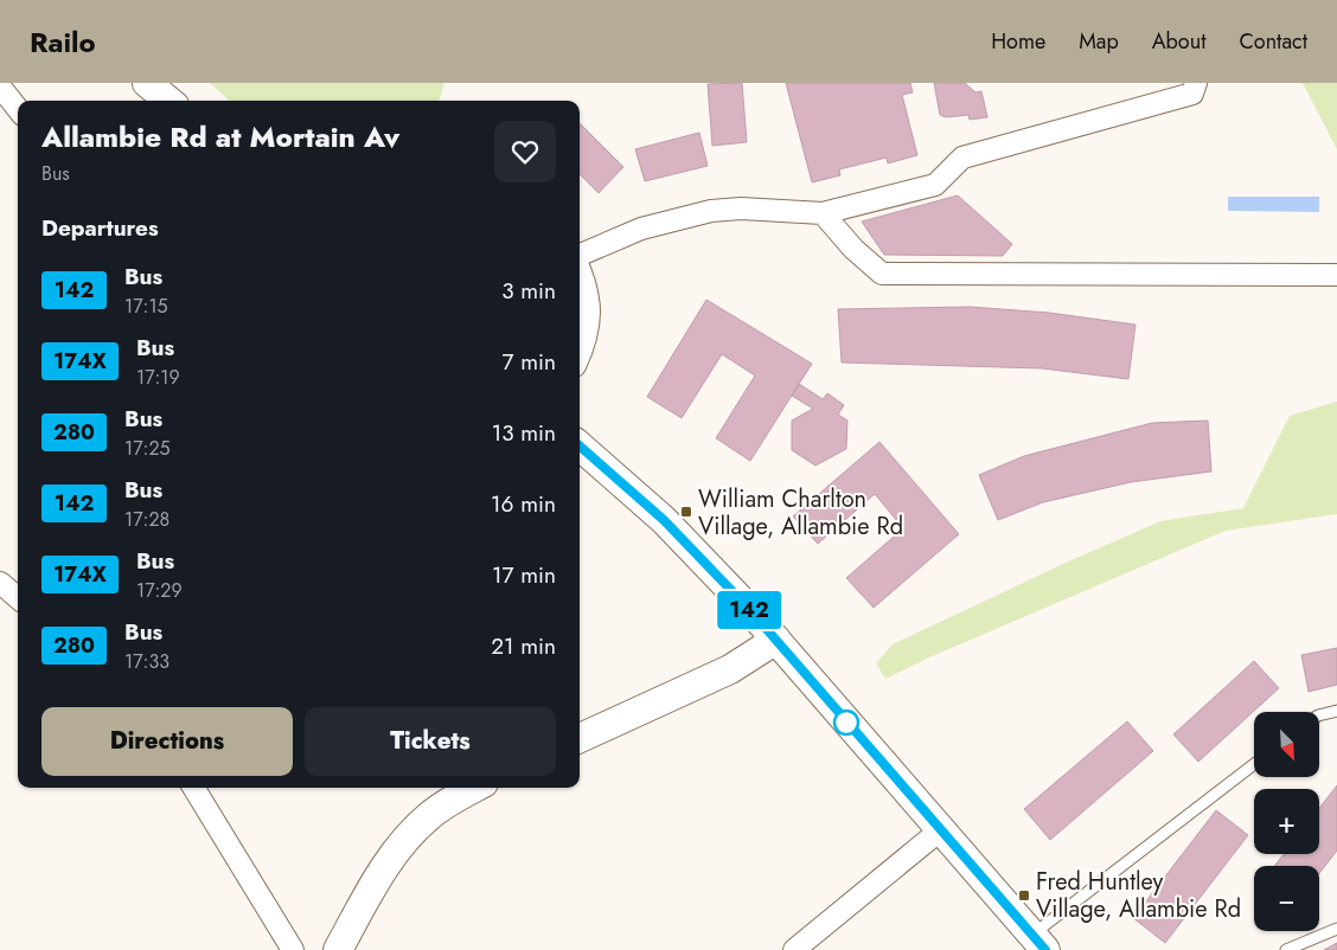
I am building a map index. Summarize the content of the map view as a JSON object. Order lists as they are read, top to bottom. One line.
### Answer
{"places":{"transit":["William Charlton Village, Allambie Rd","Fred Huntley Village, Allambie Rd"]},"lines":["bus line 142"],"north":"bottom right","page":{"header":"Railo","nav":["Home","Map","About","Contact"],"on_map":"142","heading":[["Allambie Rd at Mortain Av","Bus"],"Departures"],"list":[{"mark":"142","name":"Bus","note":"17:15","value":"3 min"},{"mark":"174X","name":"Bus","note":"17:19","value":"7 min"},{"mark":"280","name":"Bus","note":"17:25","value":"13 min"},{"mark":"142","name":"Bus","note":"17:28","value":"16 min"},{"mark":"174X","name":"Bus","note":"17:29","value":"17 min"},{"mark":"280","name":"Bus","note":"17:33","value":"21 min"}],"buttons":["Directions","Tickets"],"map_buttons":["+","−"]}}
